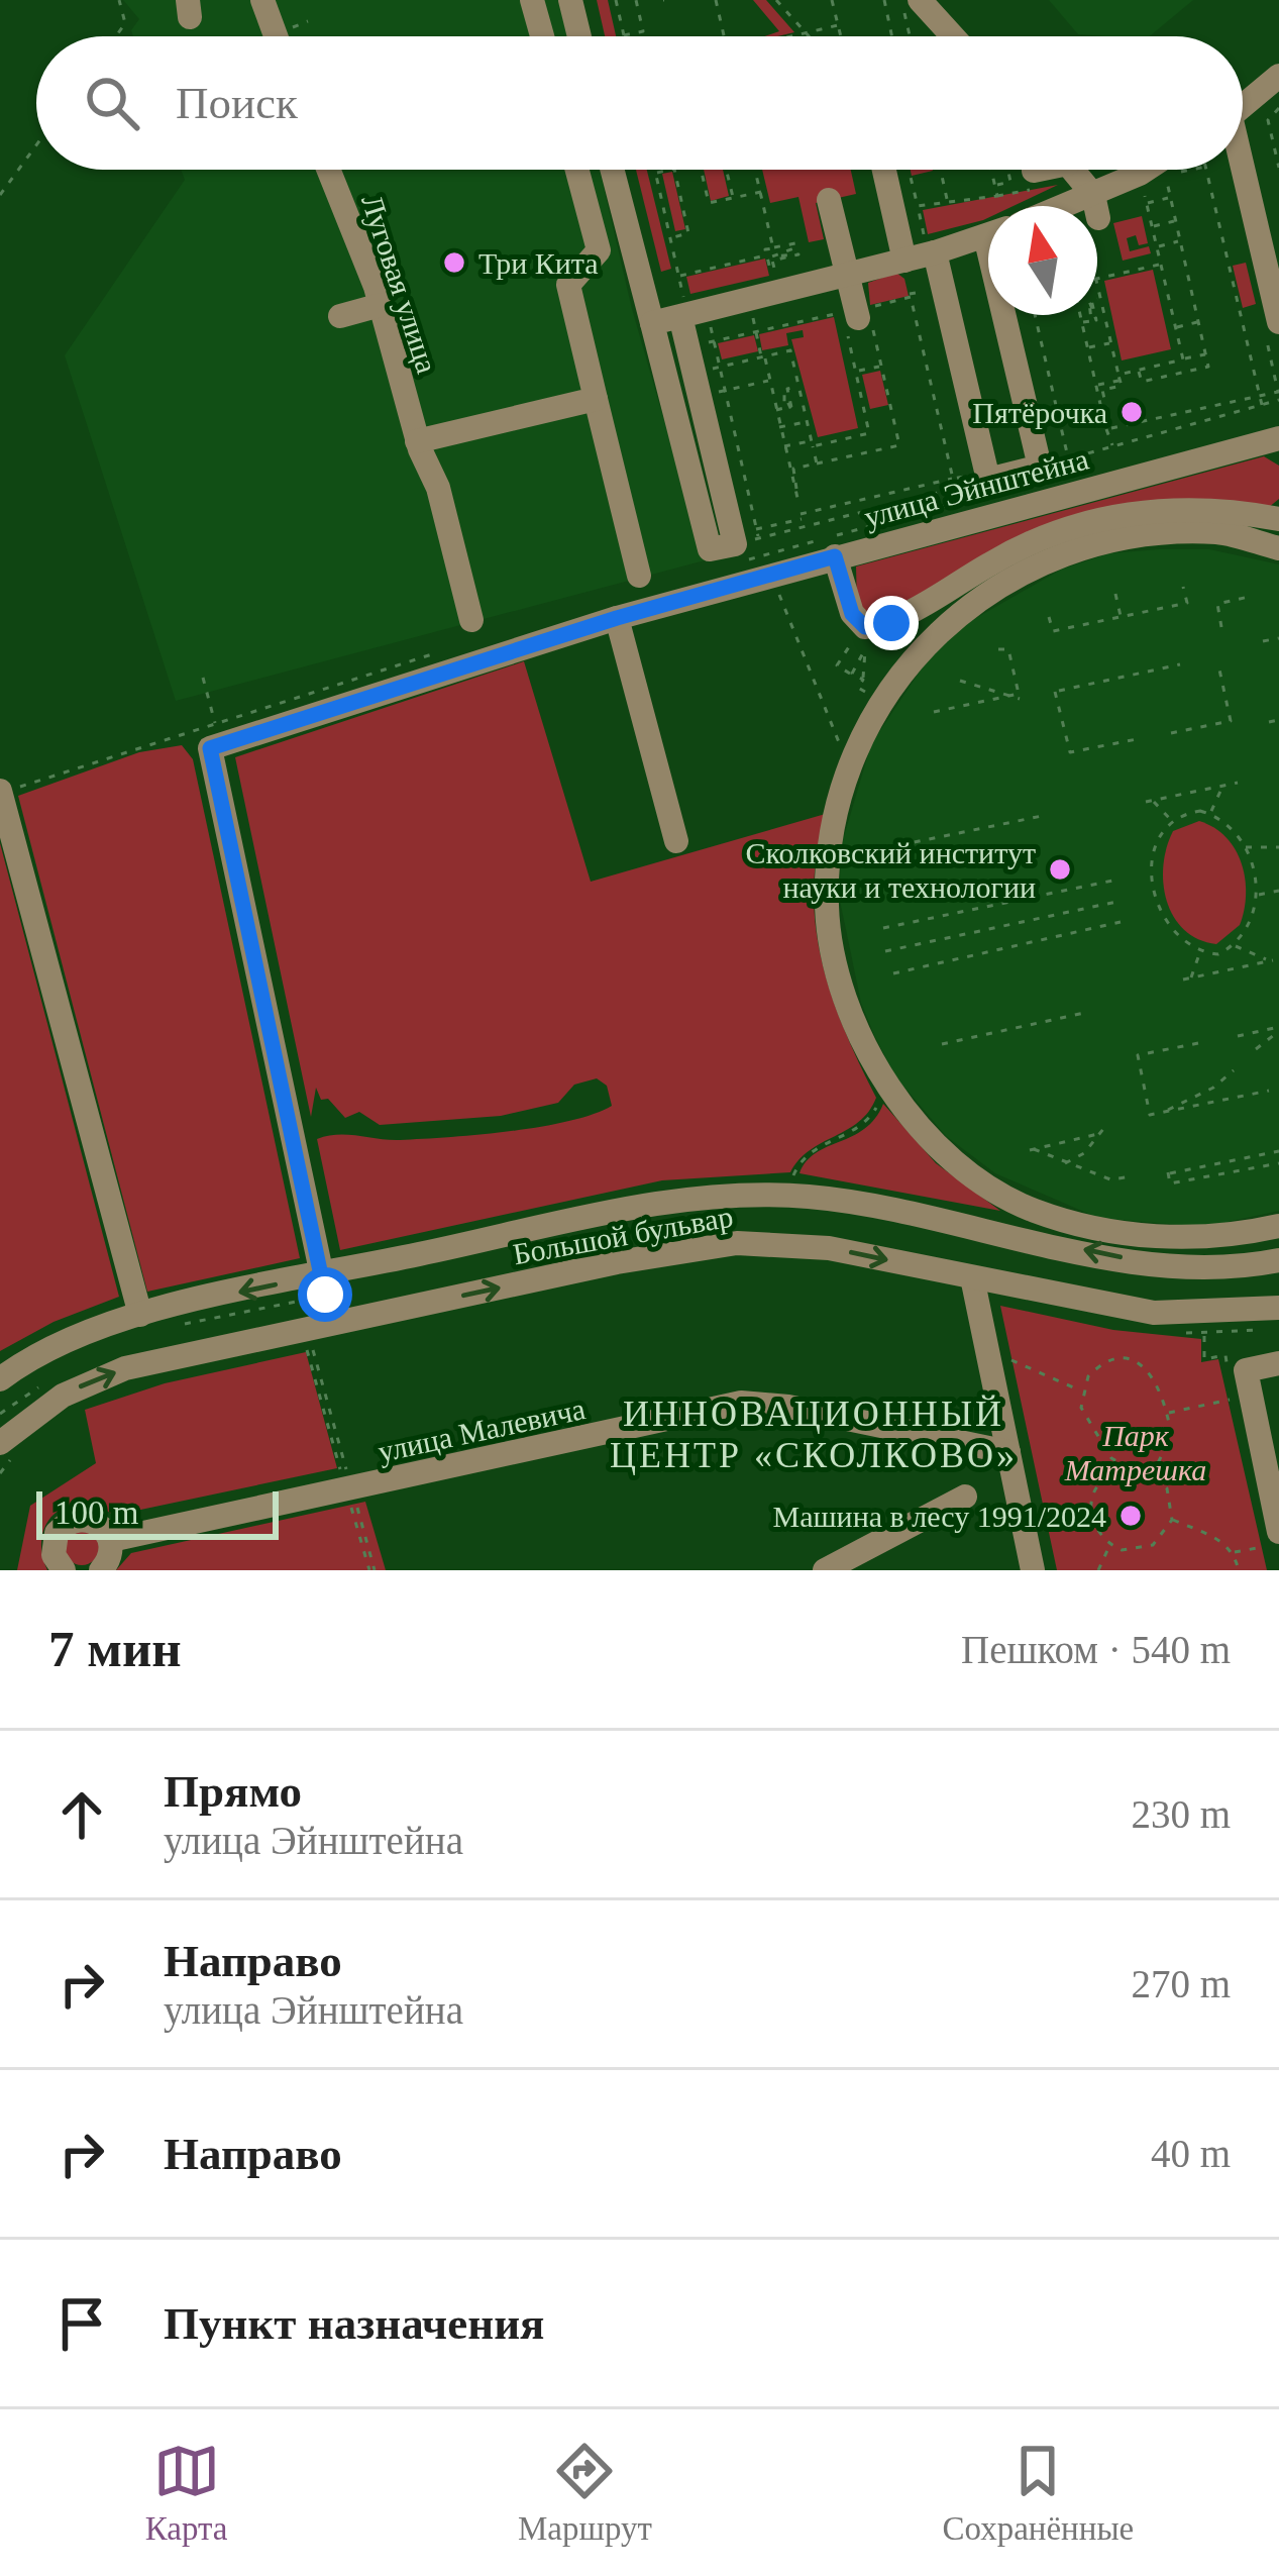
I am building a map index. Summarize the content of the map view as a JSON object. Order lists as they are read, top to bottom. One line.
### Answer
{"streets":{"street":["Луговая улица","улица Эйнштейна","Большой бульвар","улица Малевича"]},"crossings":[["улица Эйнштейна","Большой бульвар"]],"districts":["ИННОВАЦИОННЫЙ ЦЕНТР «СКОЛКОВО»"],"parks":["Парк Матрешка"],"places":["Три Кита","Пятёрочка","Сколковский институт науки и технологии","Машина в лесу 1991/2024"],"scale_bar":"100 m","north":"top","page":{"search":"Поиск","scale":"100 m","heading":["7 мин","Пешком · 540 m"],"list":[["Прямо","улица Эйнштейна","230 m"],["Направо","улица Эйнштейна","270 m"],["Направо","40 m"],"Пункт назначения"],"nav":["Карта","Маршрут","Сохранённые"]}}
